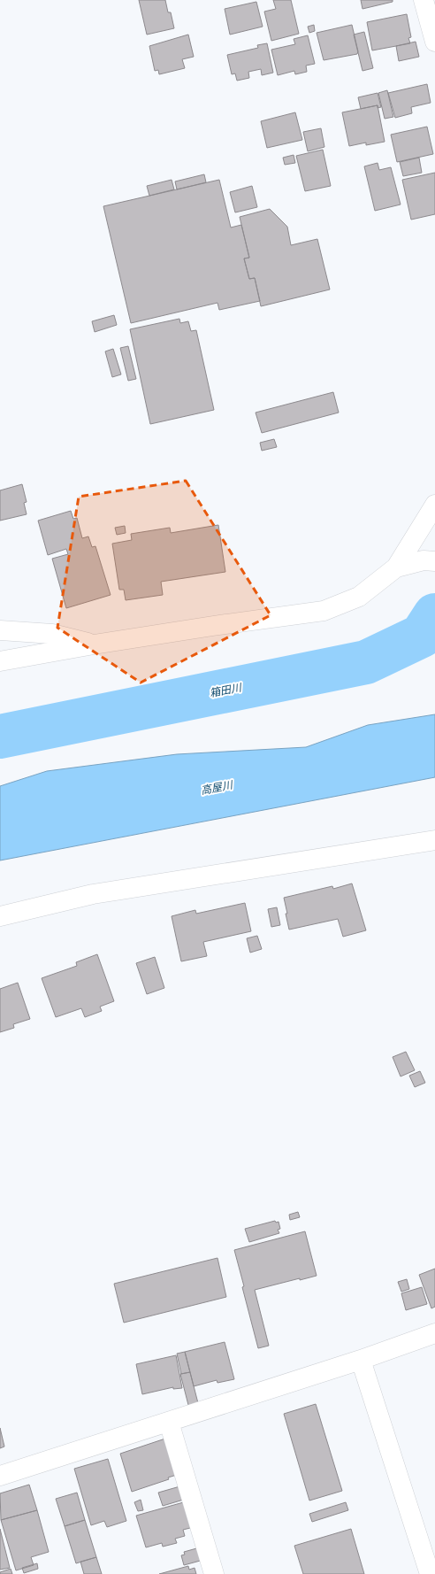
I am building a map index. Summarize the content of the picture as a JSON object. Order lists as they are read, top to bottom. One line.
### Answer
{"water":["箱田川","高屋川"]}
